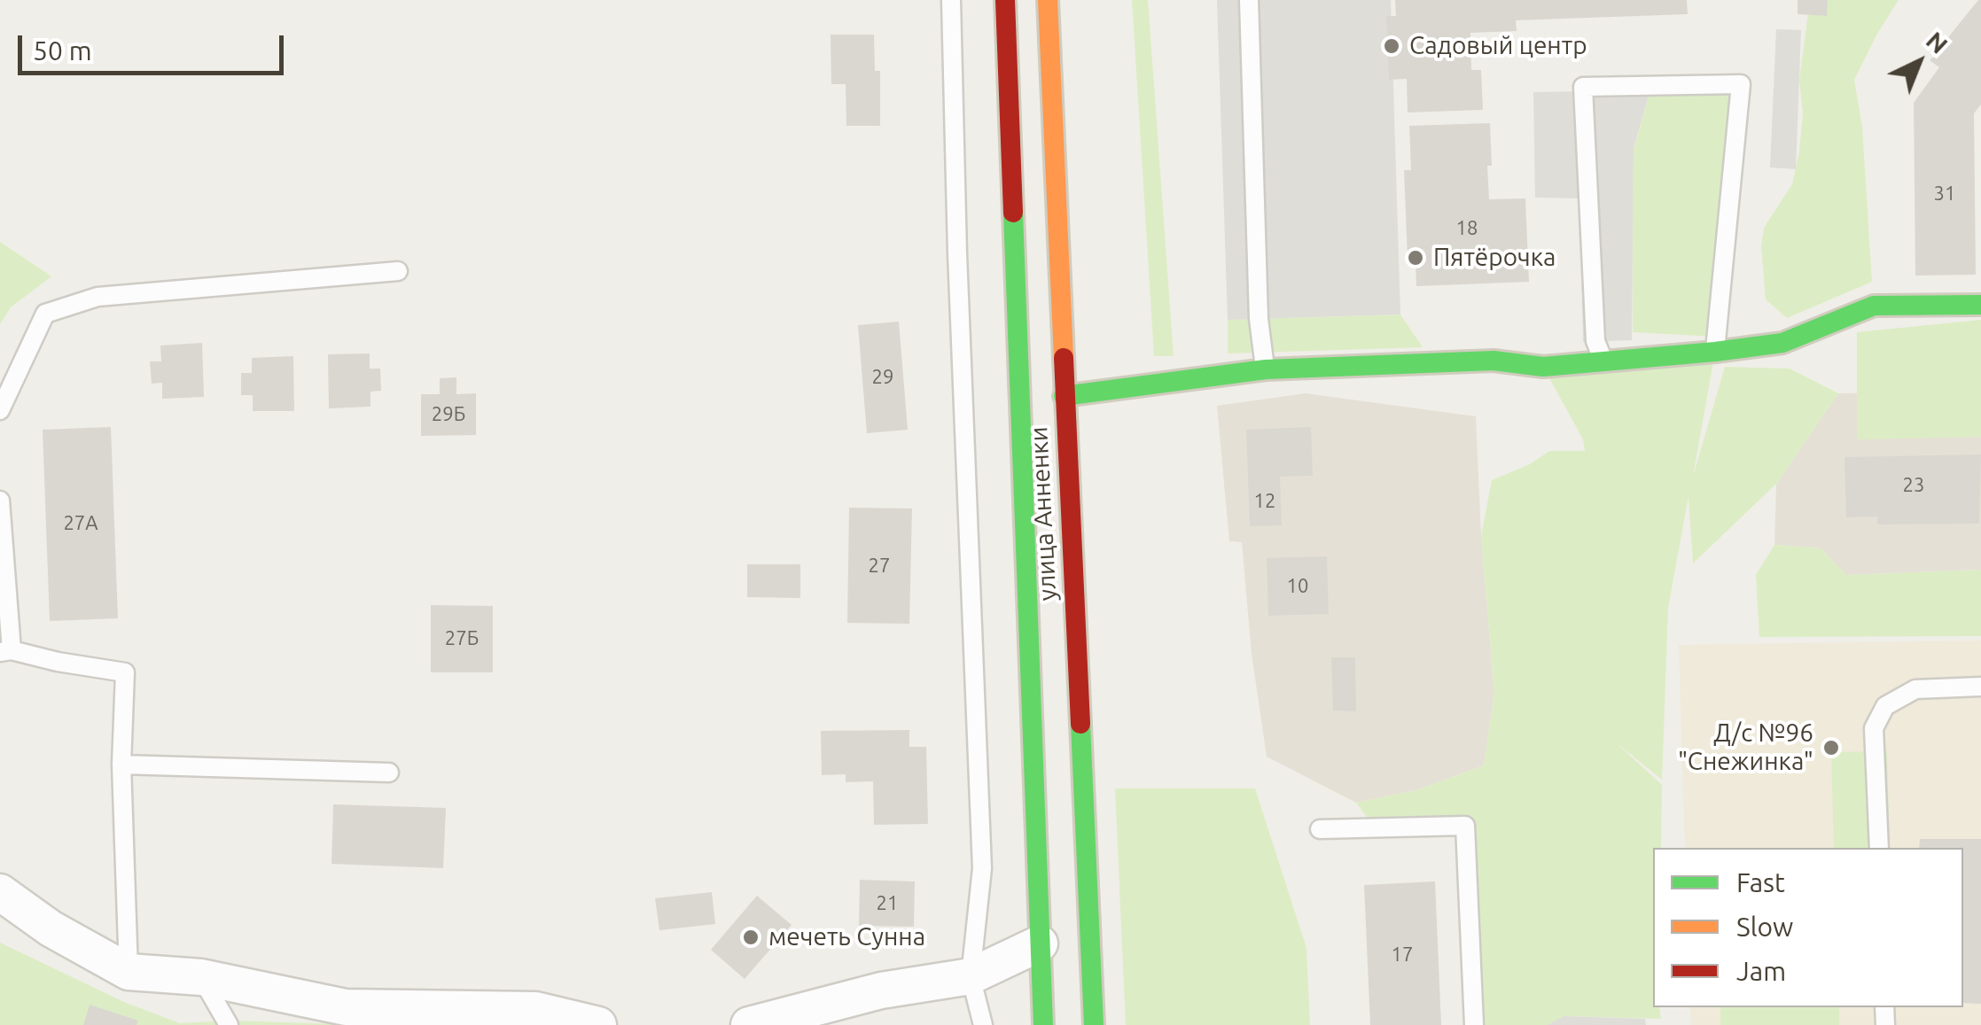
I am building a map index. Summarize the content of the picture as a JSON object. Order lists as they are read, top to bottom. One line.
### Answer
{"streets":{"main road":["улица Анненки"]},"places":["Садовый центр","Пятёрочка","Д/с №96 \"Снежинка\"","мечеть Сунна"],"house_numbers":["31","18","29","29Б","23","12","27А","27","10","27Б","21","17"],"legend":["Fast","Slow","Jam"],"scale_bar":"50 m","north":"top right"}
